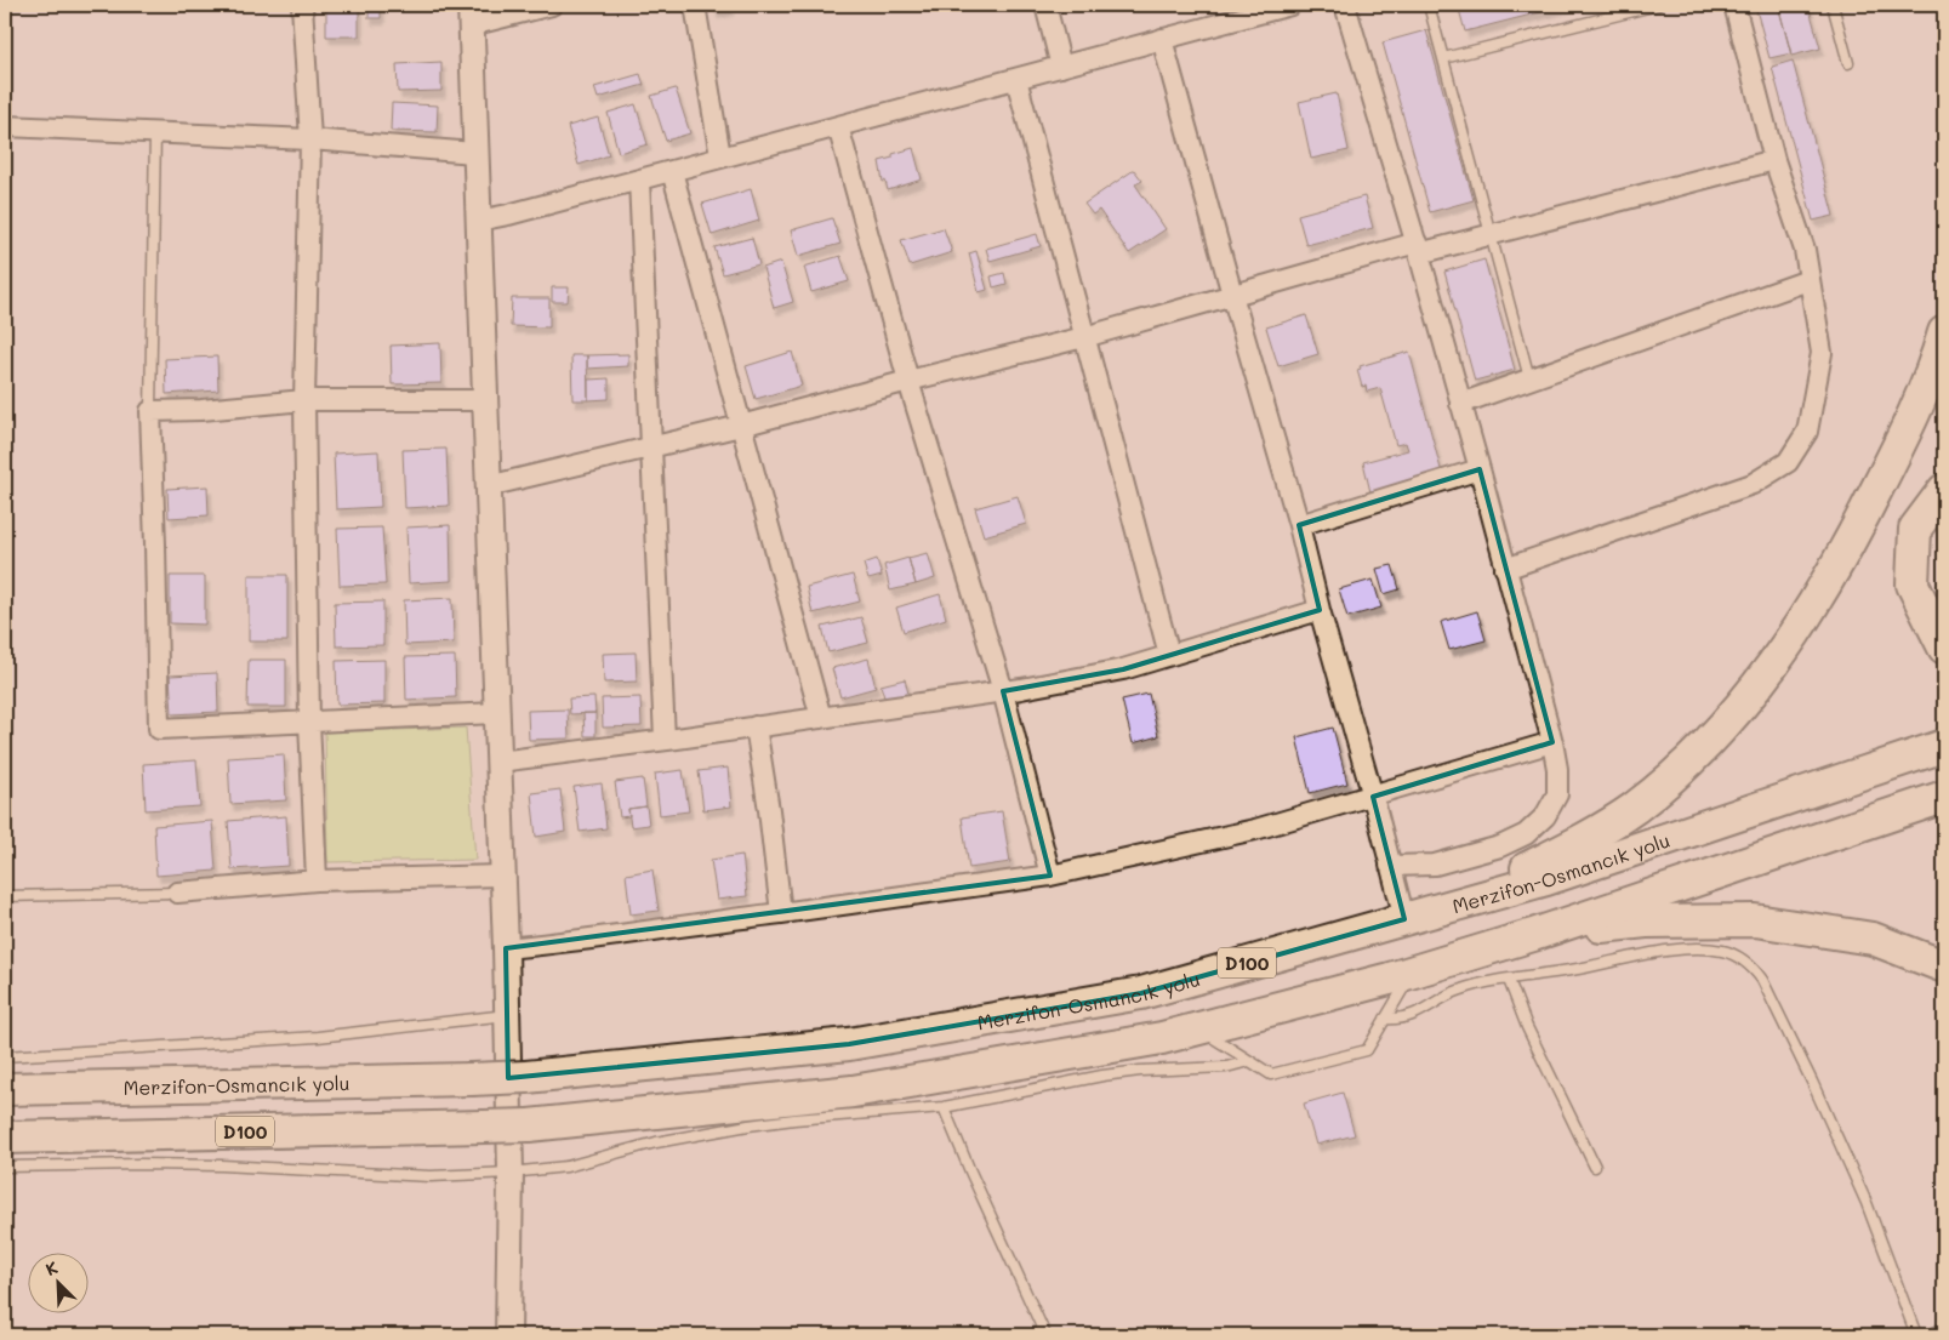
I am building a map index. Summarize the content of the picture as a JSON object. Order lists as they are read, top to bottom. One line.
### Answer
{"streets":{"highway":["Merzifon-Osmancık yolu","D100"]},"north":"top left"}
